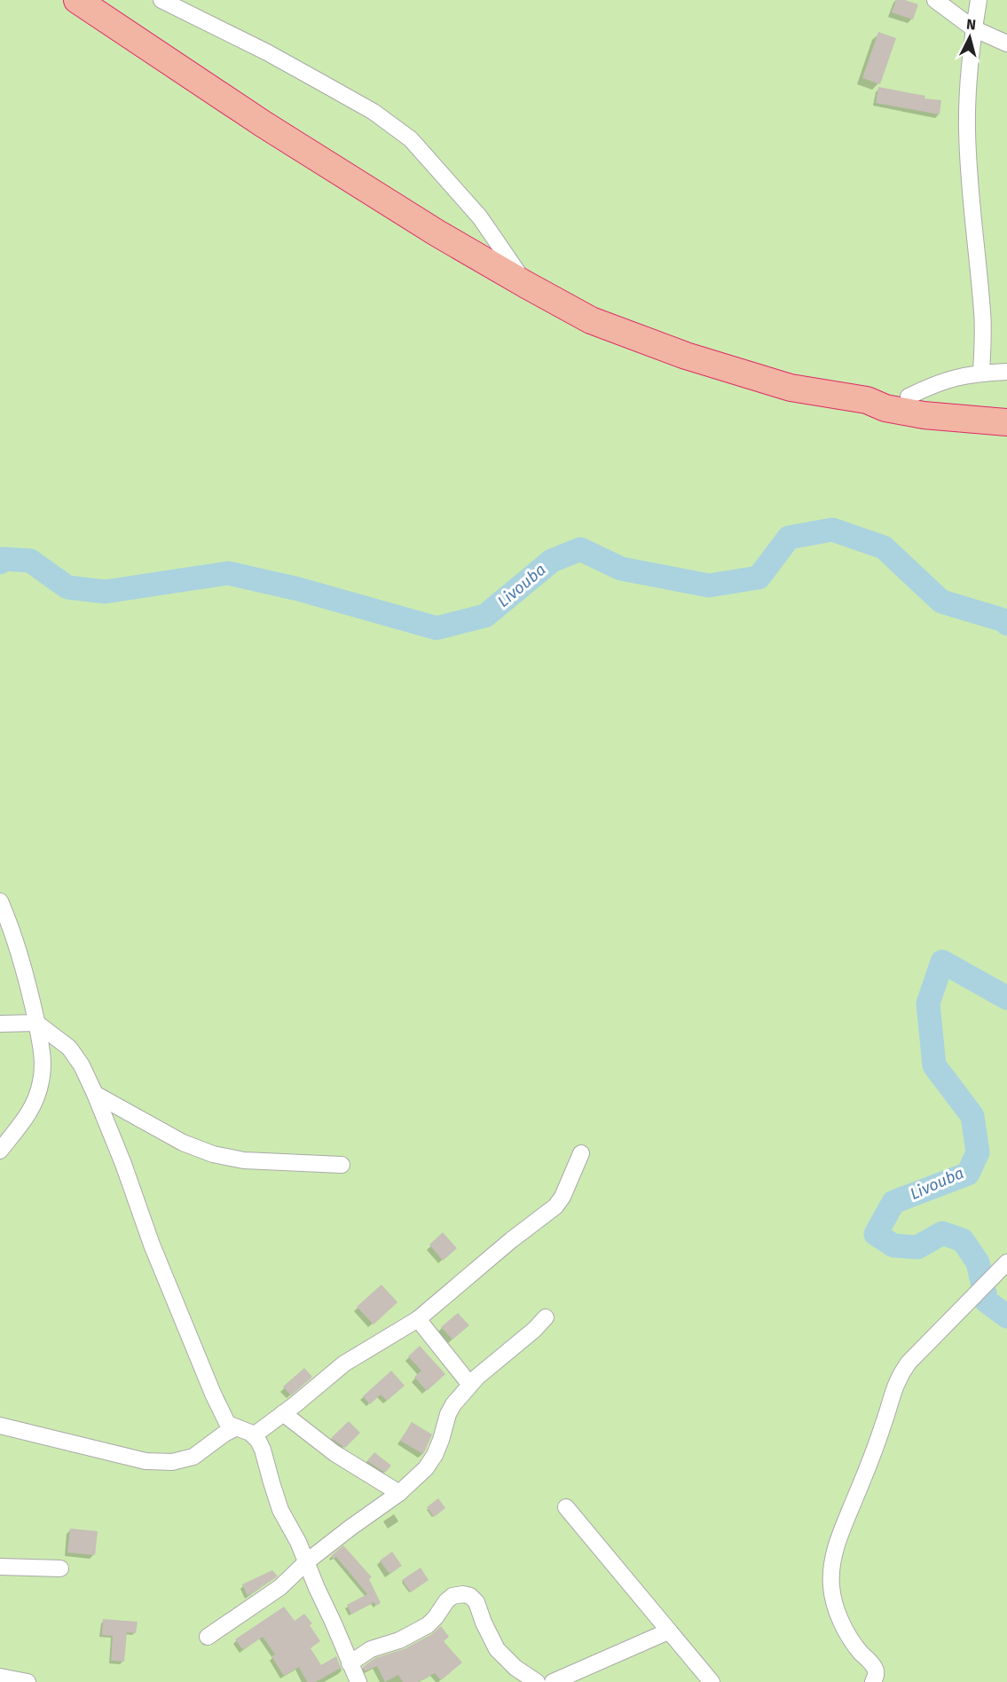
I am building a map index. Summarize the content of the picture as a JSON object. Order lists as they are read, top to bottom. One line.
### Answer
{"water":["Livouba"],"north":"top"}
